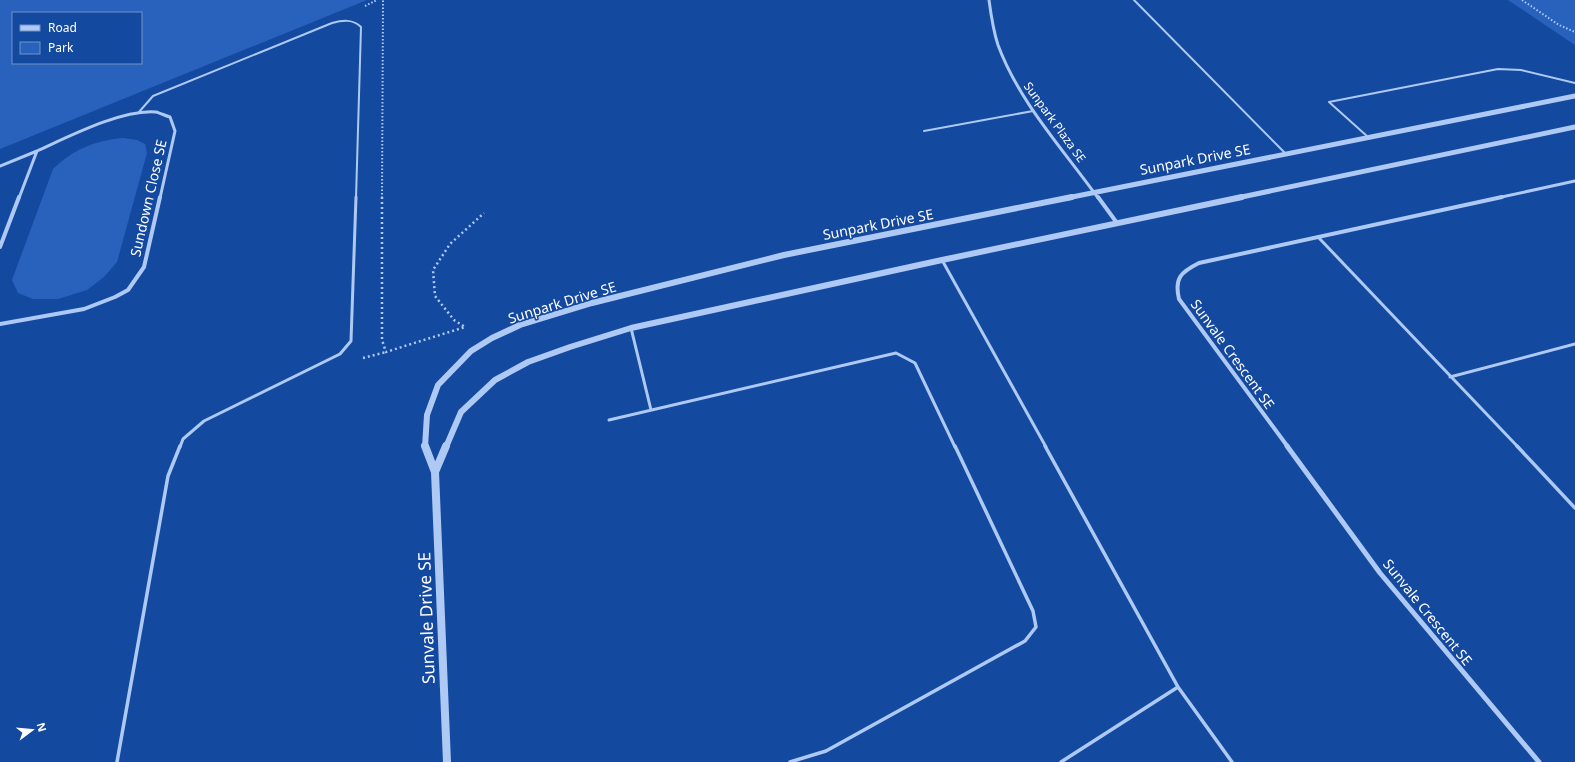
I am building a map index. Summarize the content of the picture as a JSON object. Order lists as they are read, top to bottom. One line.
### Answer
{"streets":{"street":["Sunpark Plaza SE","Sunpark Drive SE","Sundown Close SE","Sunvale Crescent SE","Sunvale Drive SE"]},"crossings":[["Sunpark Plaza SE","Sunpark Drive SE"],["Sunpark Drive SE","Sunvale Drive SE"]],"legend":["Road","Park"],"north":"right"}
